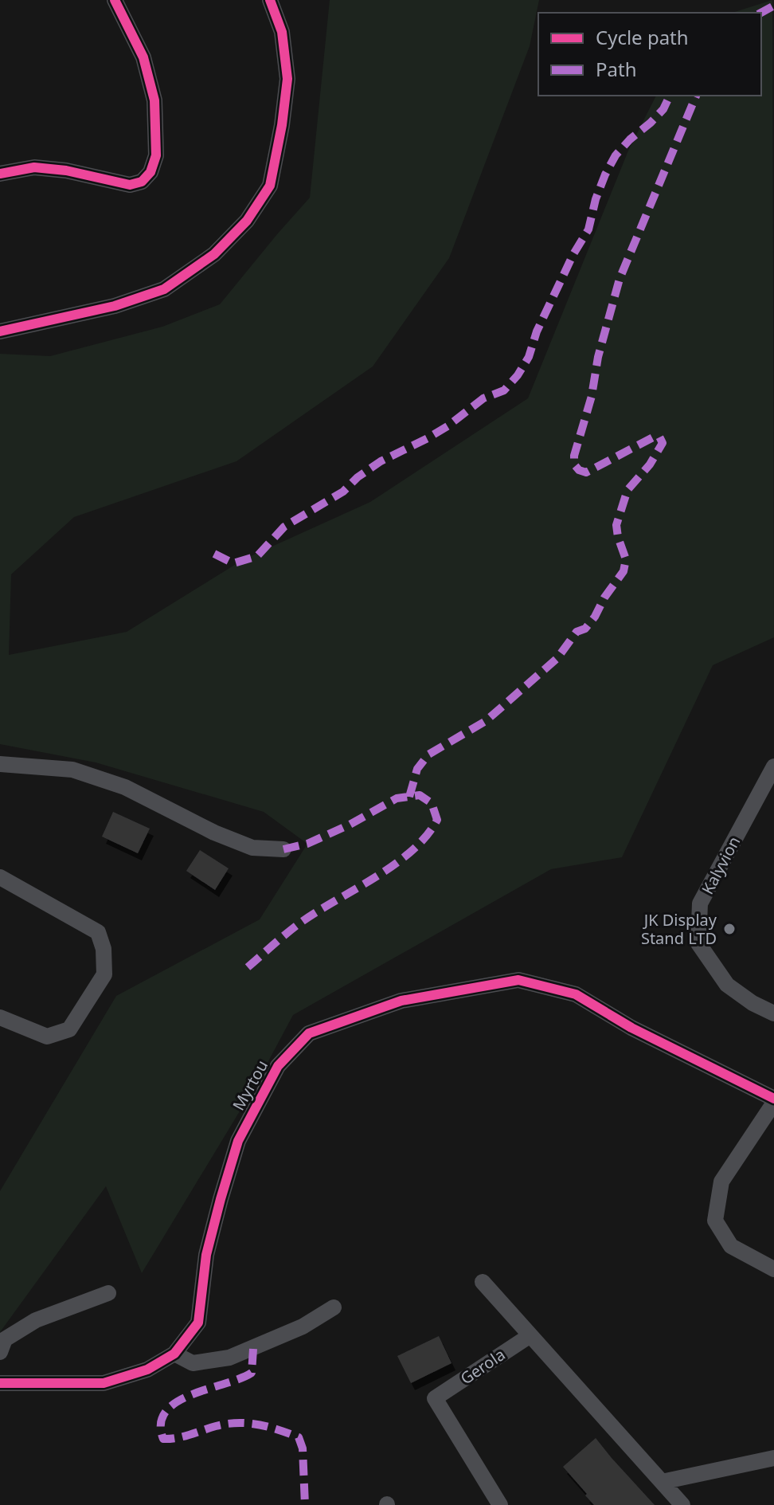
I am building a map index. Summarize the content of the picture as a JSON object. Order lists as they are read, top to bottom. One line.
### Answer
{"streets":{"street":["Kalyvion","Myrtou","Gerola"]},"places":["JK Display Stand LTD"],"legend":["Cycle path","Path"]}
